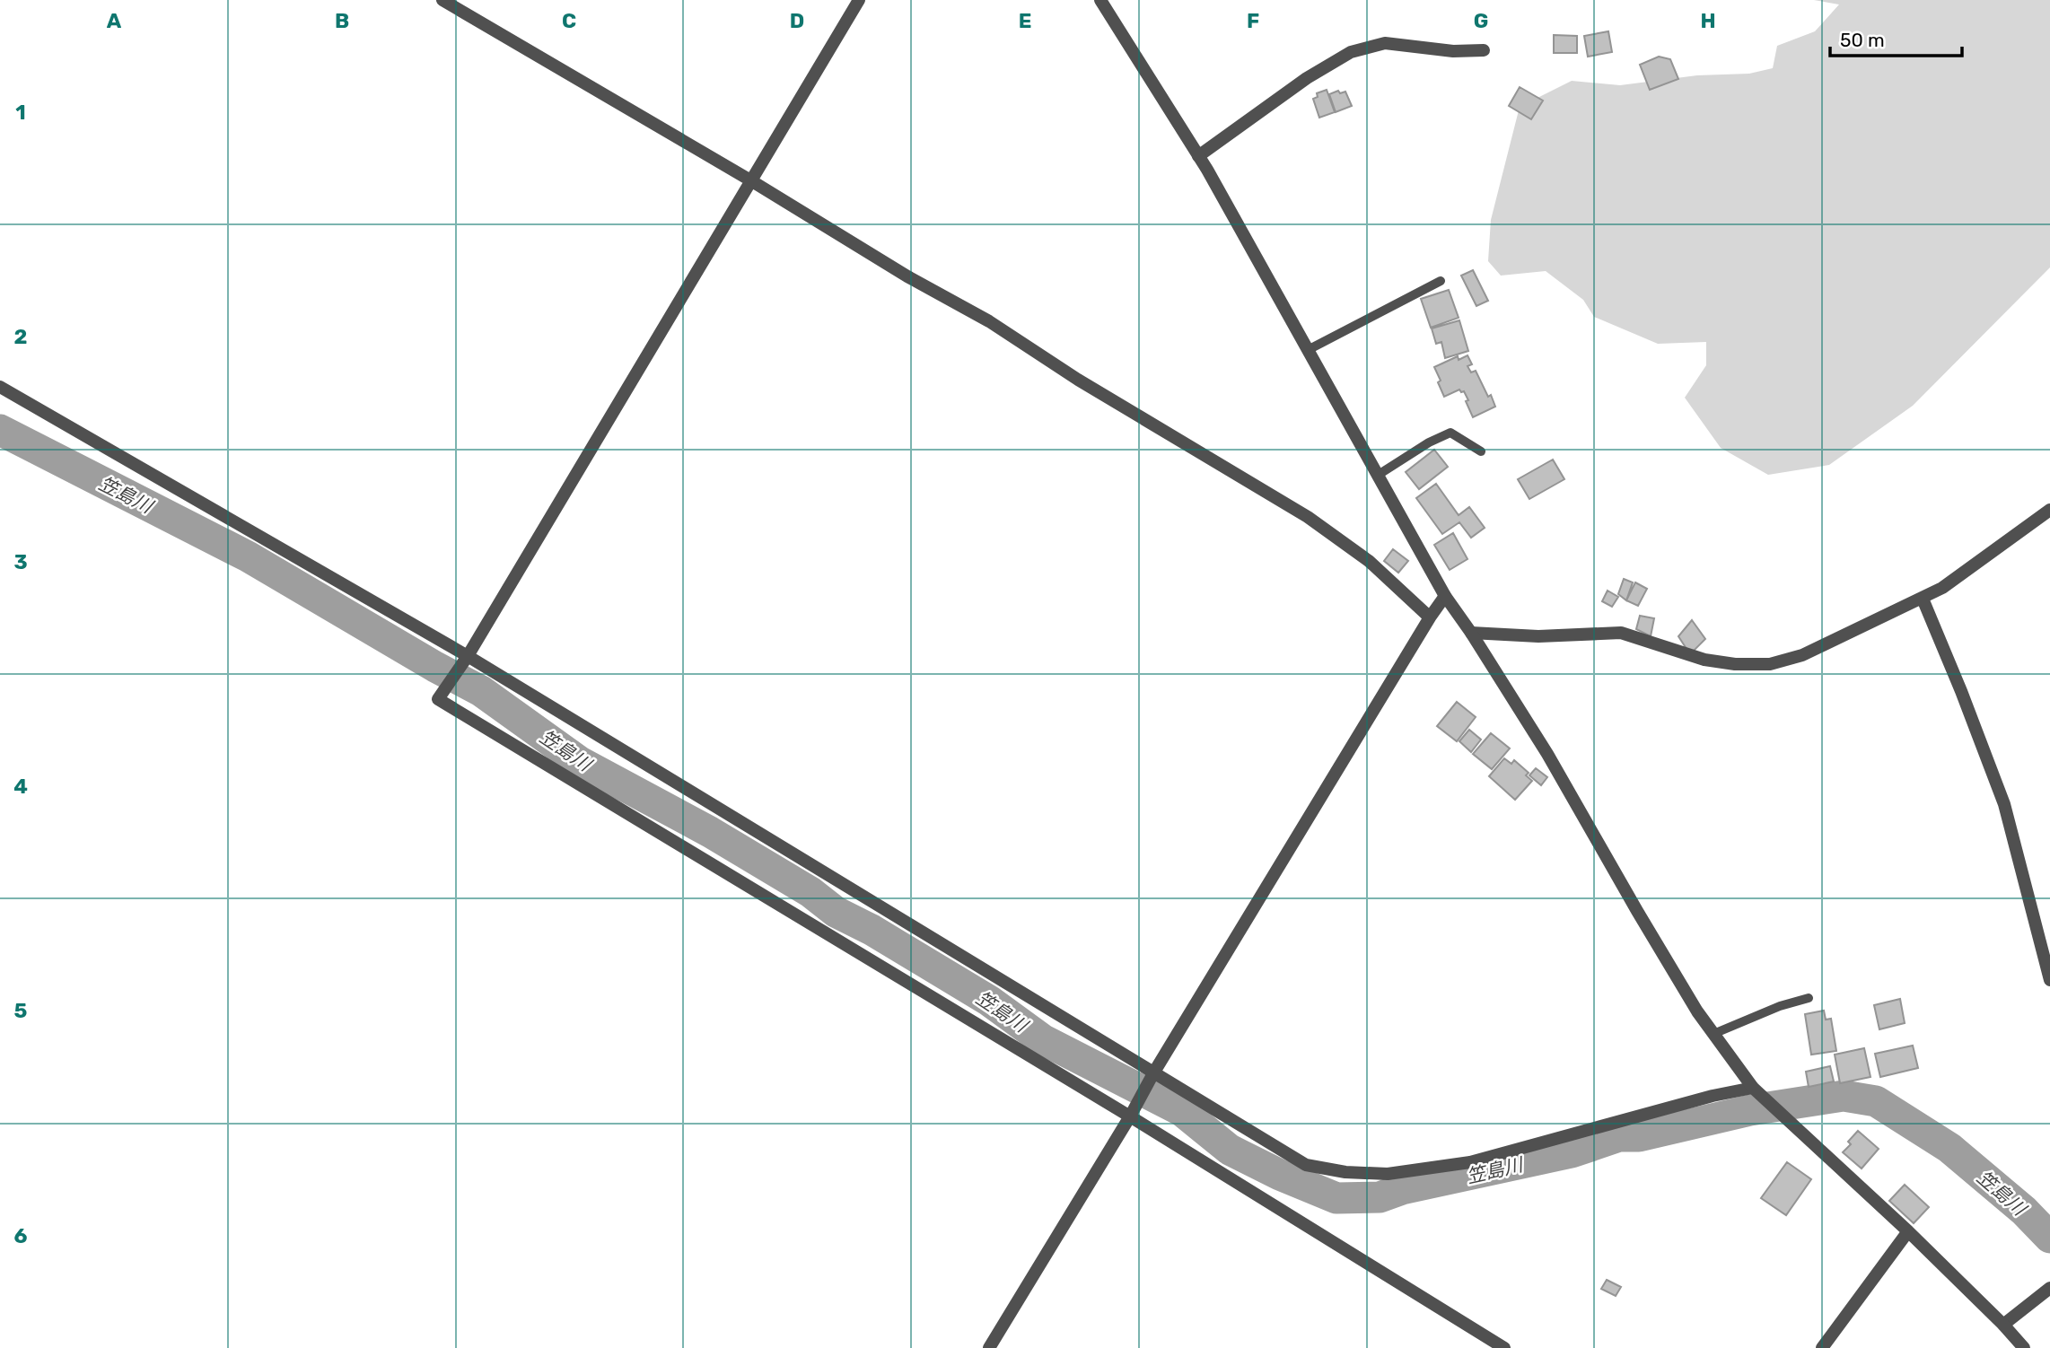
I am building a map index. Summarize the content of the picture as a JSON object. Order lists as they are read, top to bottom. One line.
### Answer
{"water":["笠島川"],"scale_bar":"50 m","grid":{"columns":["A","B","C","D","E","F","G","H"],"rows":["1","2","3","4","5","6"]}}
